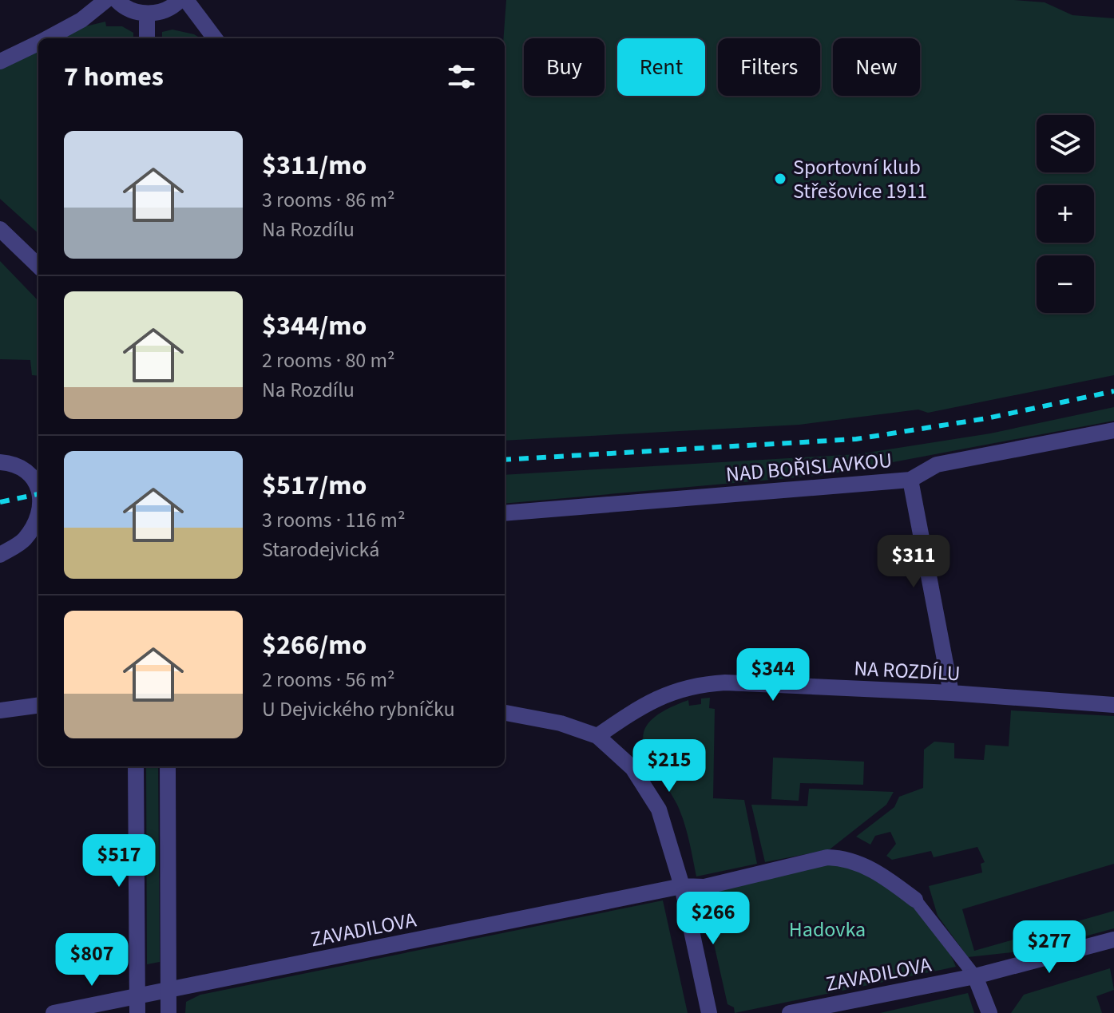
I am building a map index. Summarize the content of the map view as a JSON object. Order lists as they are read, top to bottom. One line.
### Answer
{"streets":{"street":["NAD BOŘISLAVKOU","NA ROZDÍLU","ZAVADILOVA"]},"parks":["Hadovka"],"places":["Sportovní klub Střešovice 1911"],"page":{"chip":["Buy","Rent","Filters","New"],"heading":"7 homes","map_buttons":["+","−"],"list":[{"name":"$311/mo","note":"3 rooms · 86 m² · Na Rozdílu"},{"name":"$344/mo","note":"2 rooms · 80 m² · Na Rozdílu"},{"name":"$517/mo","note":"3 rooms · 116 m² · Starodejvická"},{"name":"$266/mo","note":"2 rooms · 56 m² · U Dejvického rybníčku"}],"price":["$311","$344","$215","$517","$266","$277","$807"]}}
